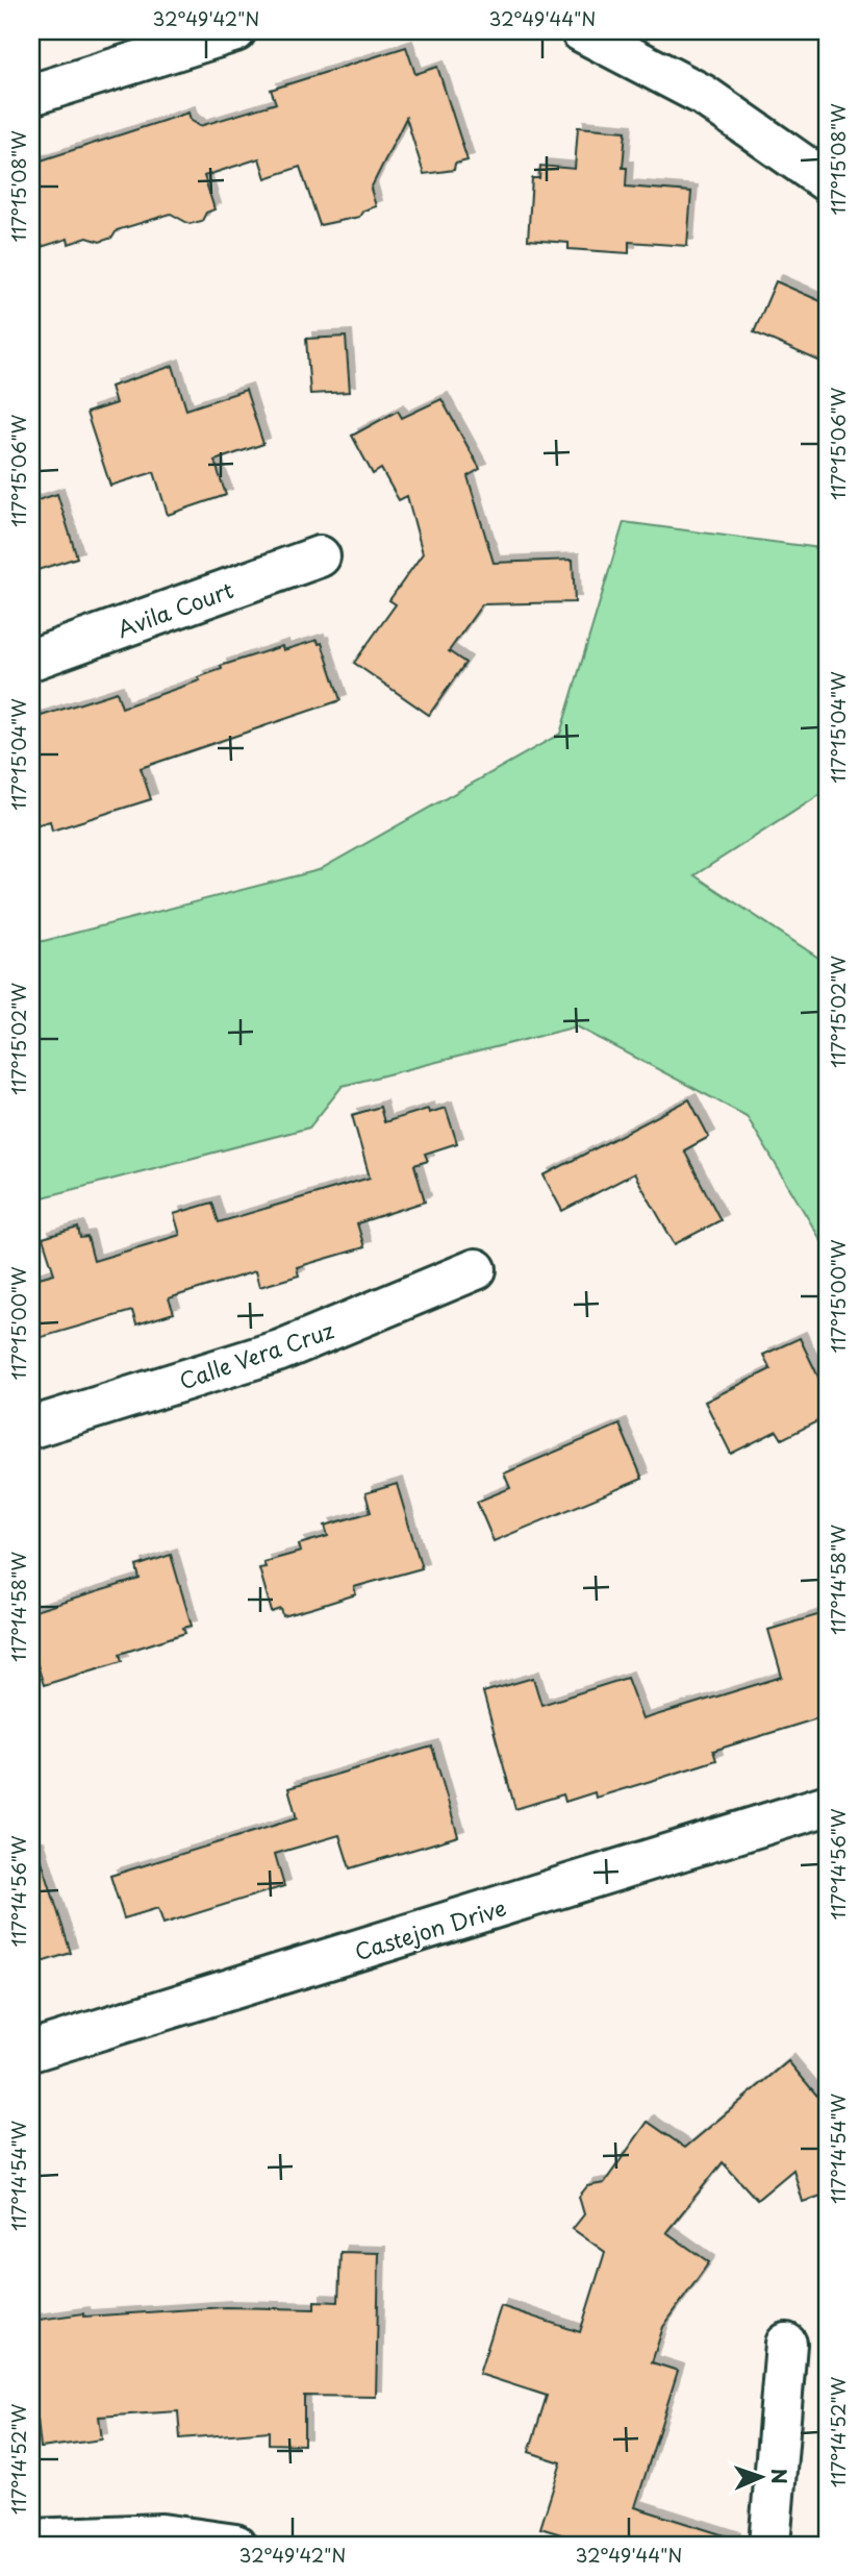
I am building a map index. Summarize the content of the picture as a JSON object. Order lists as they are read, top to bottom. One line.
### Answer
{"streets":{"street":["Avila Court","Calle Vera Cruz","Castejon Drive"]},"north":"right","coordinates":["32°49'42\"N","32°49'44\"N","117°15'08\"W","117°15'06\"W","117°15'04\"W","117°15'02\"W","117°15'00\"W","117°14'58\"W","117°14'56\"W","117°14'54\"W","117°14'52\"W"]}
